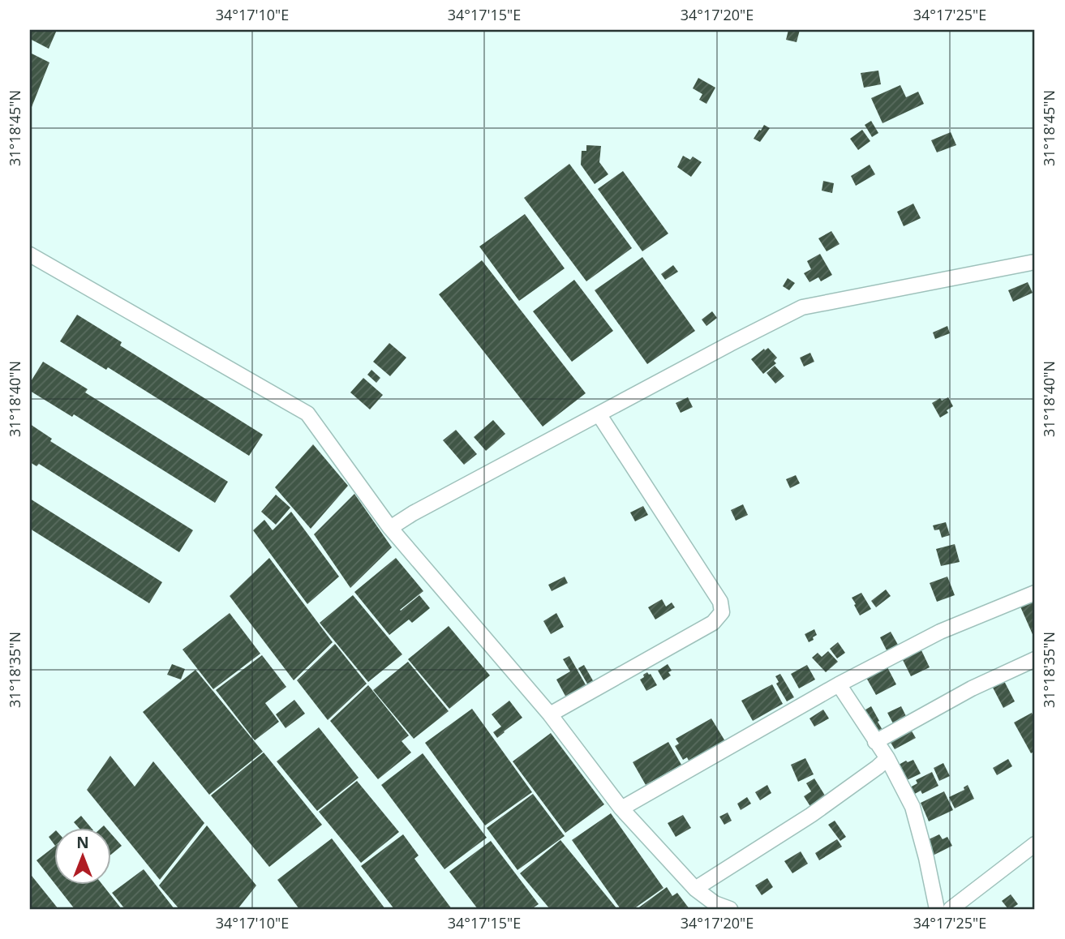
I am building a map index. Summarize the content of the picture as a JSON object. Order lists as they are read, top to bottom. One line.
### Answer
{"north":"top","coordinates":["34°17'10\"E","34°17'15\"E","34°17'20\"E","34°17'25\"E","31°18'45\"N","31°18'40\"N","31°18'35\"N"]}
